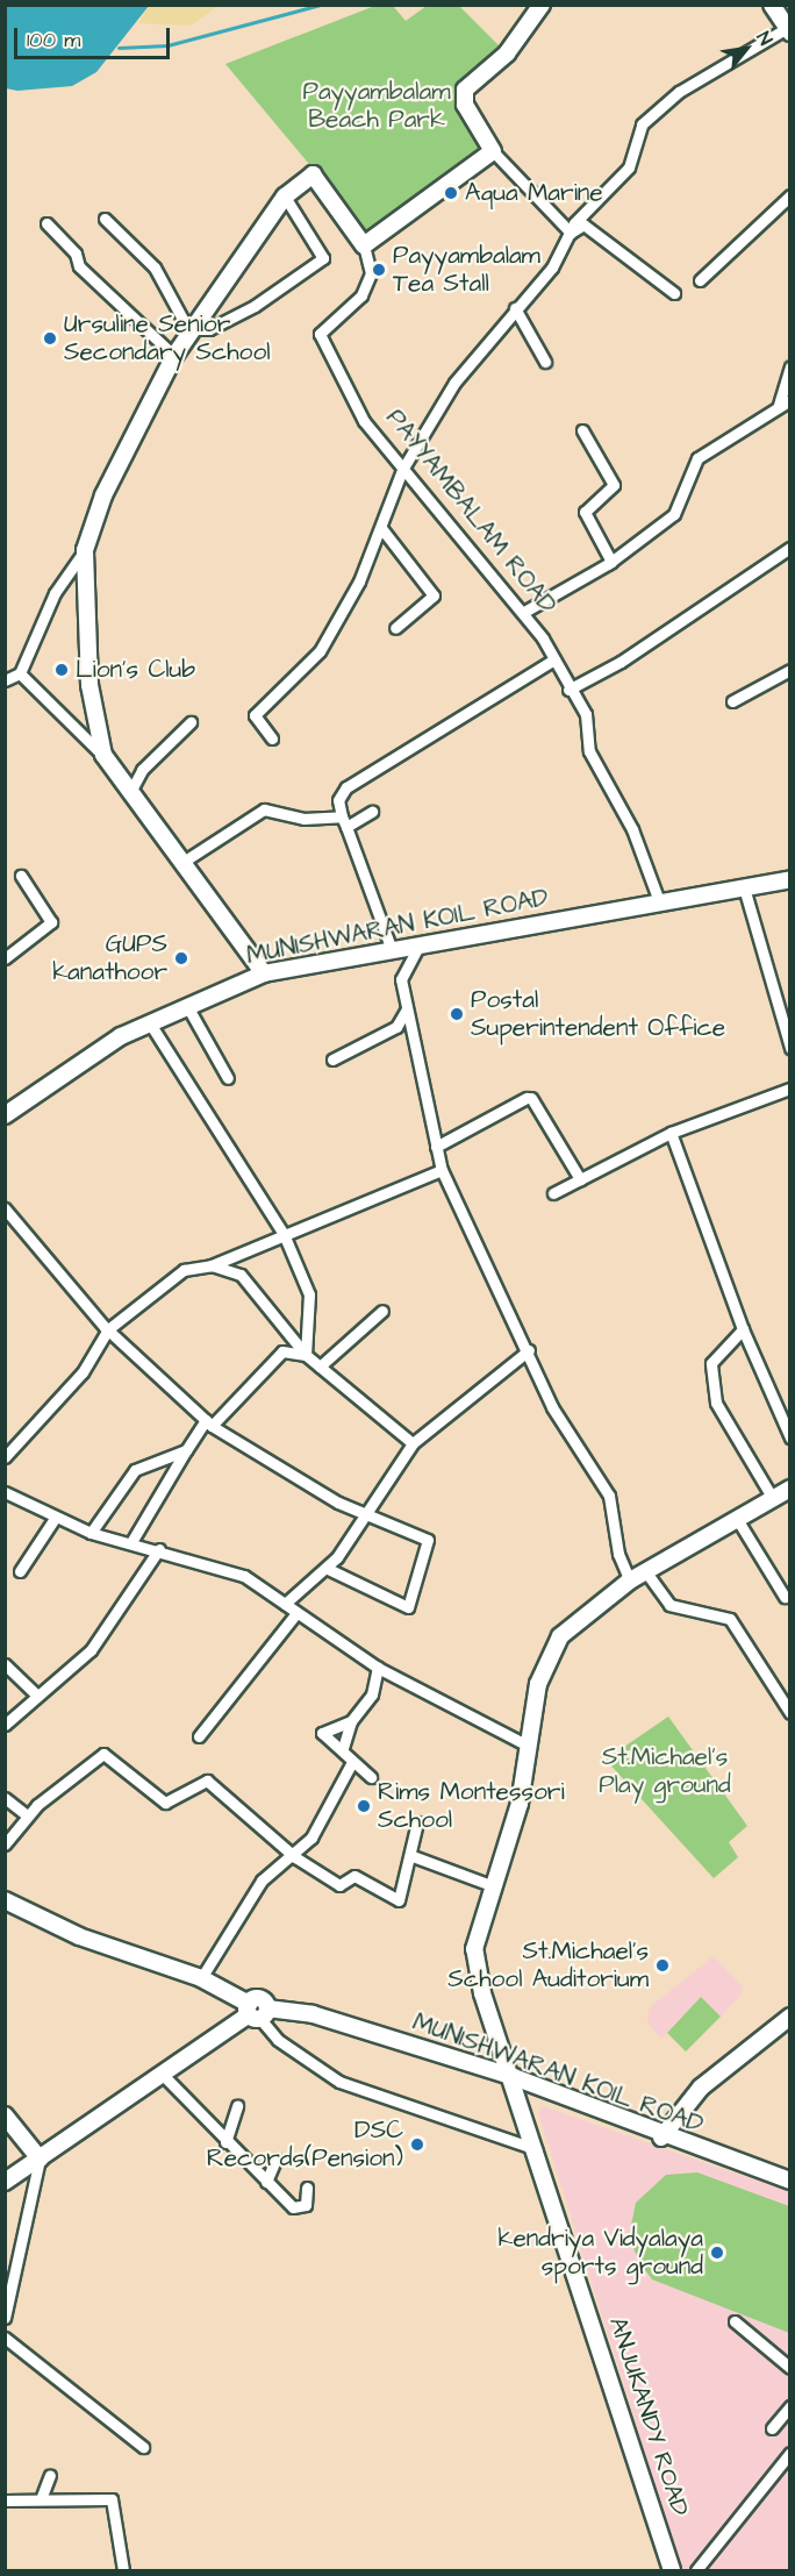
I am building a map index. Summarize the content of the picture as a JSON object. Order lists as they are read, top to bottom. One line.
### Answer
{"streets":{"main road":["PAYYAMBALAM ROAD","MUNISHWARAN KOIL ROAD","ANJUKANDY ROAD"]},"crossings":[["PAYYAMBALAM ROAD","MUNISHWARAN KOIL ROAD"],["MUNISHWARAN KOIL ROAD","ANJUKANDY ROAD"]],"parks":["Payyambalam Beach Park","St.Michael's Play ground"],"places":["Aqua Marine","Payyambalam Tea Stall","Ursuline Senior Secondary School","Lion's Club","GUPS kanathoor","Postal Superintendent Office","Rims Montessori School","St.Michael's School Auditorium","DSC Records(Pension)","kendriya Vidyalaya sports ground"],"scale_bar":"100 m","north":"top right"}
